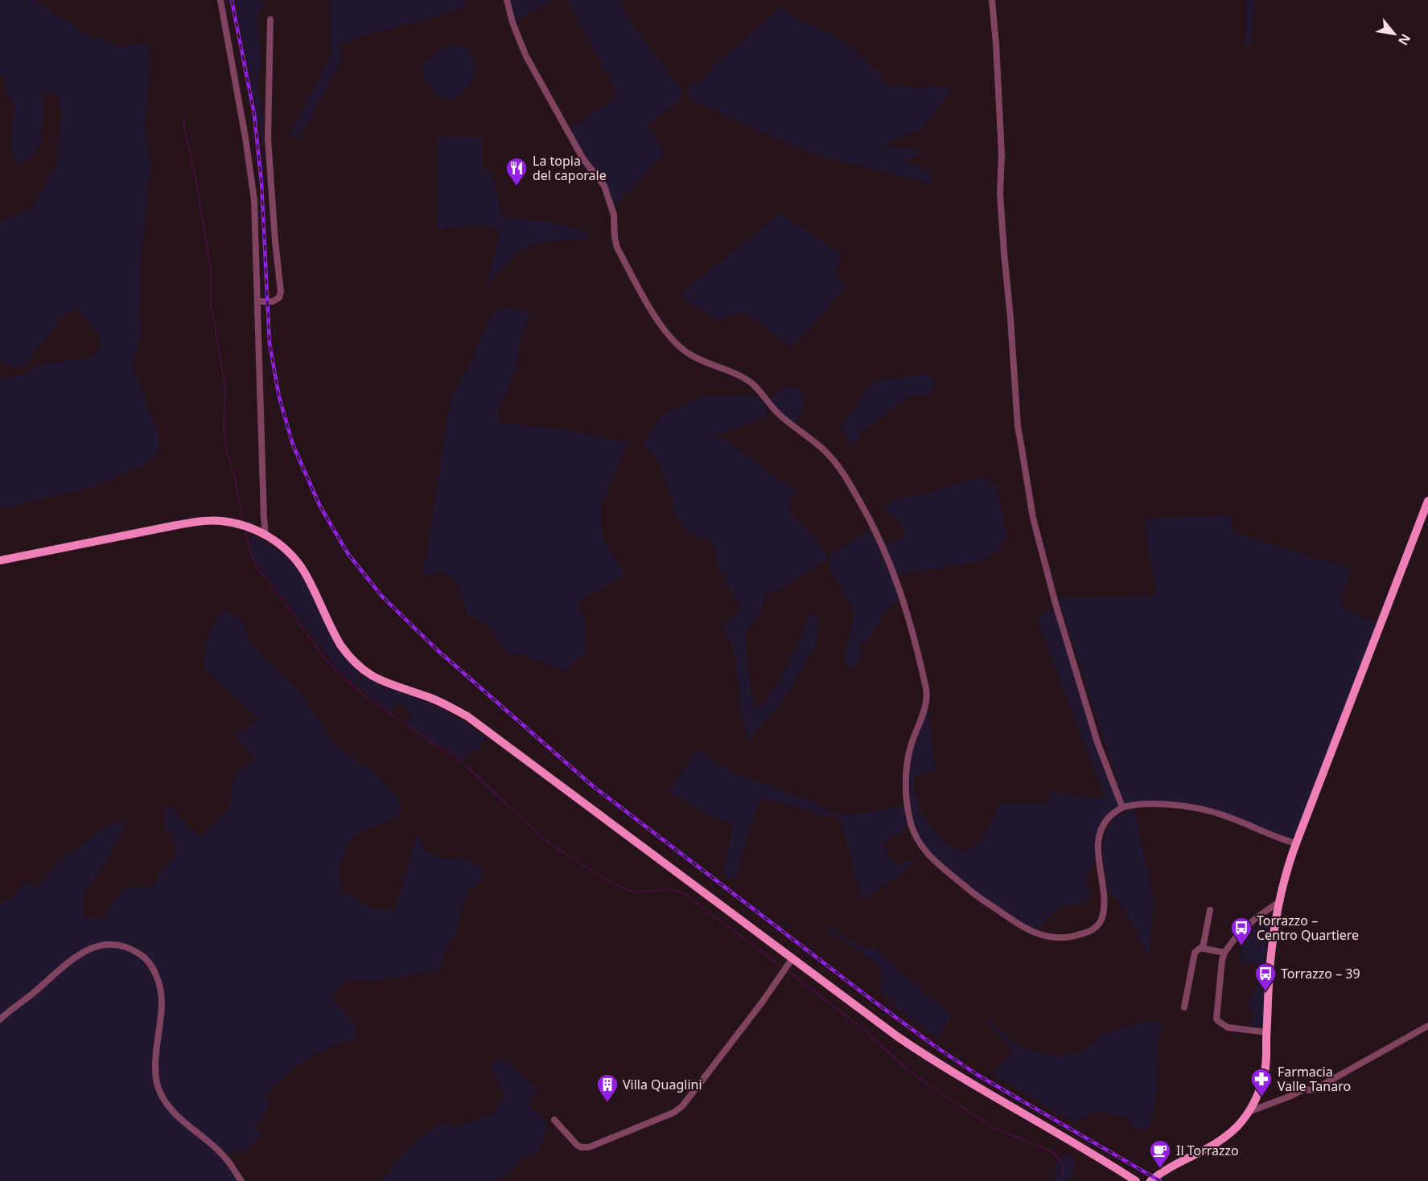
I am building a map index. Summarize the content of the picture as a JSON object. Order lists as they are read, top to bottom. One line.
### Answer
{"places":{"restaurant":["La topia del caporale"],"bus stop":["Torrazzo – Centro Quartiere","Torrazzo – 39"],"pharmacy":["Farmacia Valle Tanaro"],"building":["Villa Quaglini"],"cafe":["Il Torrazzo"]},"north":"bottom right"}
